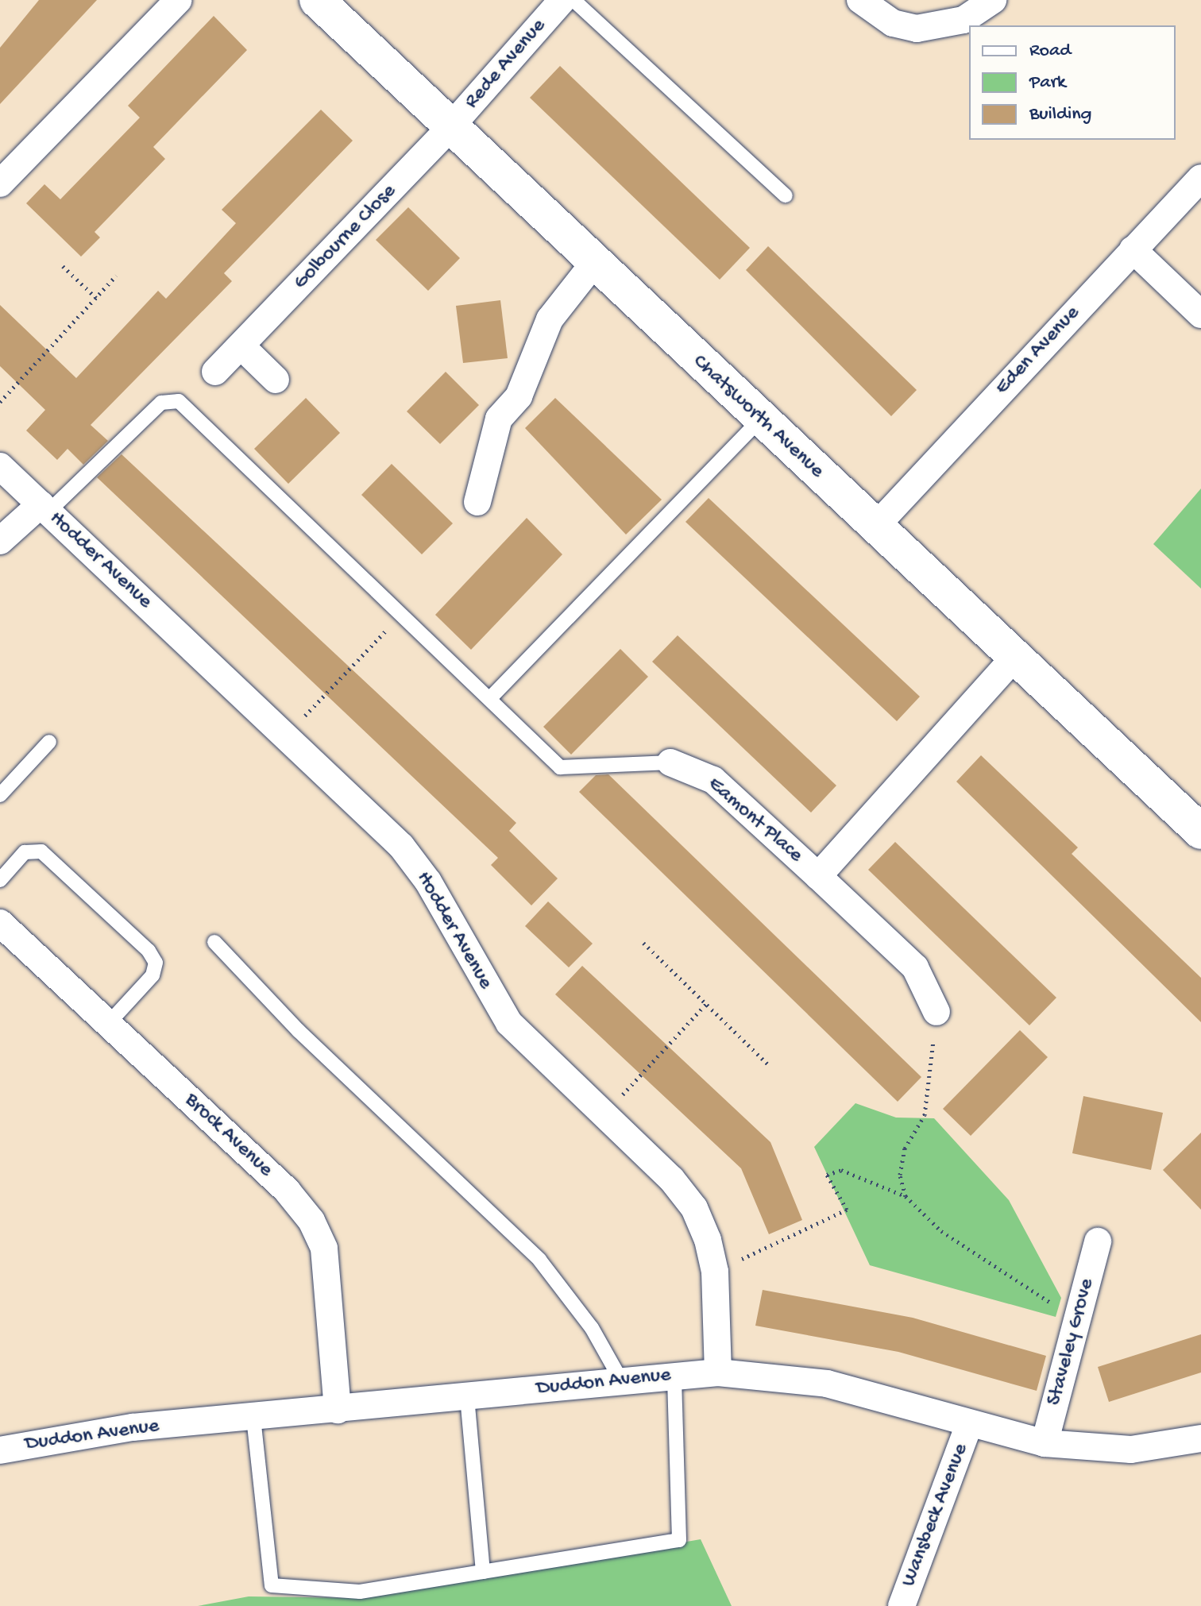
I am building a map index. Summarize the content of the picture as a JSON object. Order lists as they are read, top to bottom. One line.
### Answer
{"streets":{"street":["Rede Avenue","Golbourne Close","Eden Avenue","Chatsworth Avenue","Hodder Avenue","Eamont Place","Brock Avenue","Staveley Grove","Duddon Avenue","Wansbeck Avenue"]},"crossings":[["Rede Avenue","Golbourne Close"],["Rede Avenue","Chatsworth Avenue"],["Golbourne Close","Chatsworth Avenue"],["Eden Avenue","Chatsworth Avenue"],["Chatsworth Avenue","Eamont Place"],["Hodder Avenue","Eamont Place"],["Hodder Avenue","Duddon Avenue"],["Brock Avenue","Duddon Avenue"],["Staveley Grove","Duddon Avenue"],["Duddon Avenue","Wansbeck Avenue"]],"legend":["Road","Park","Building"]}
